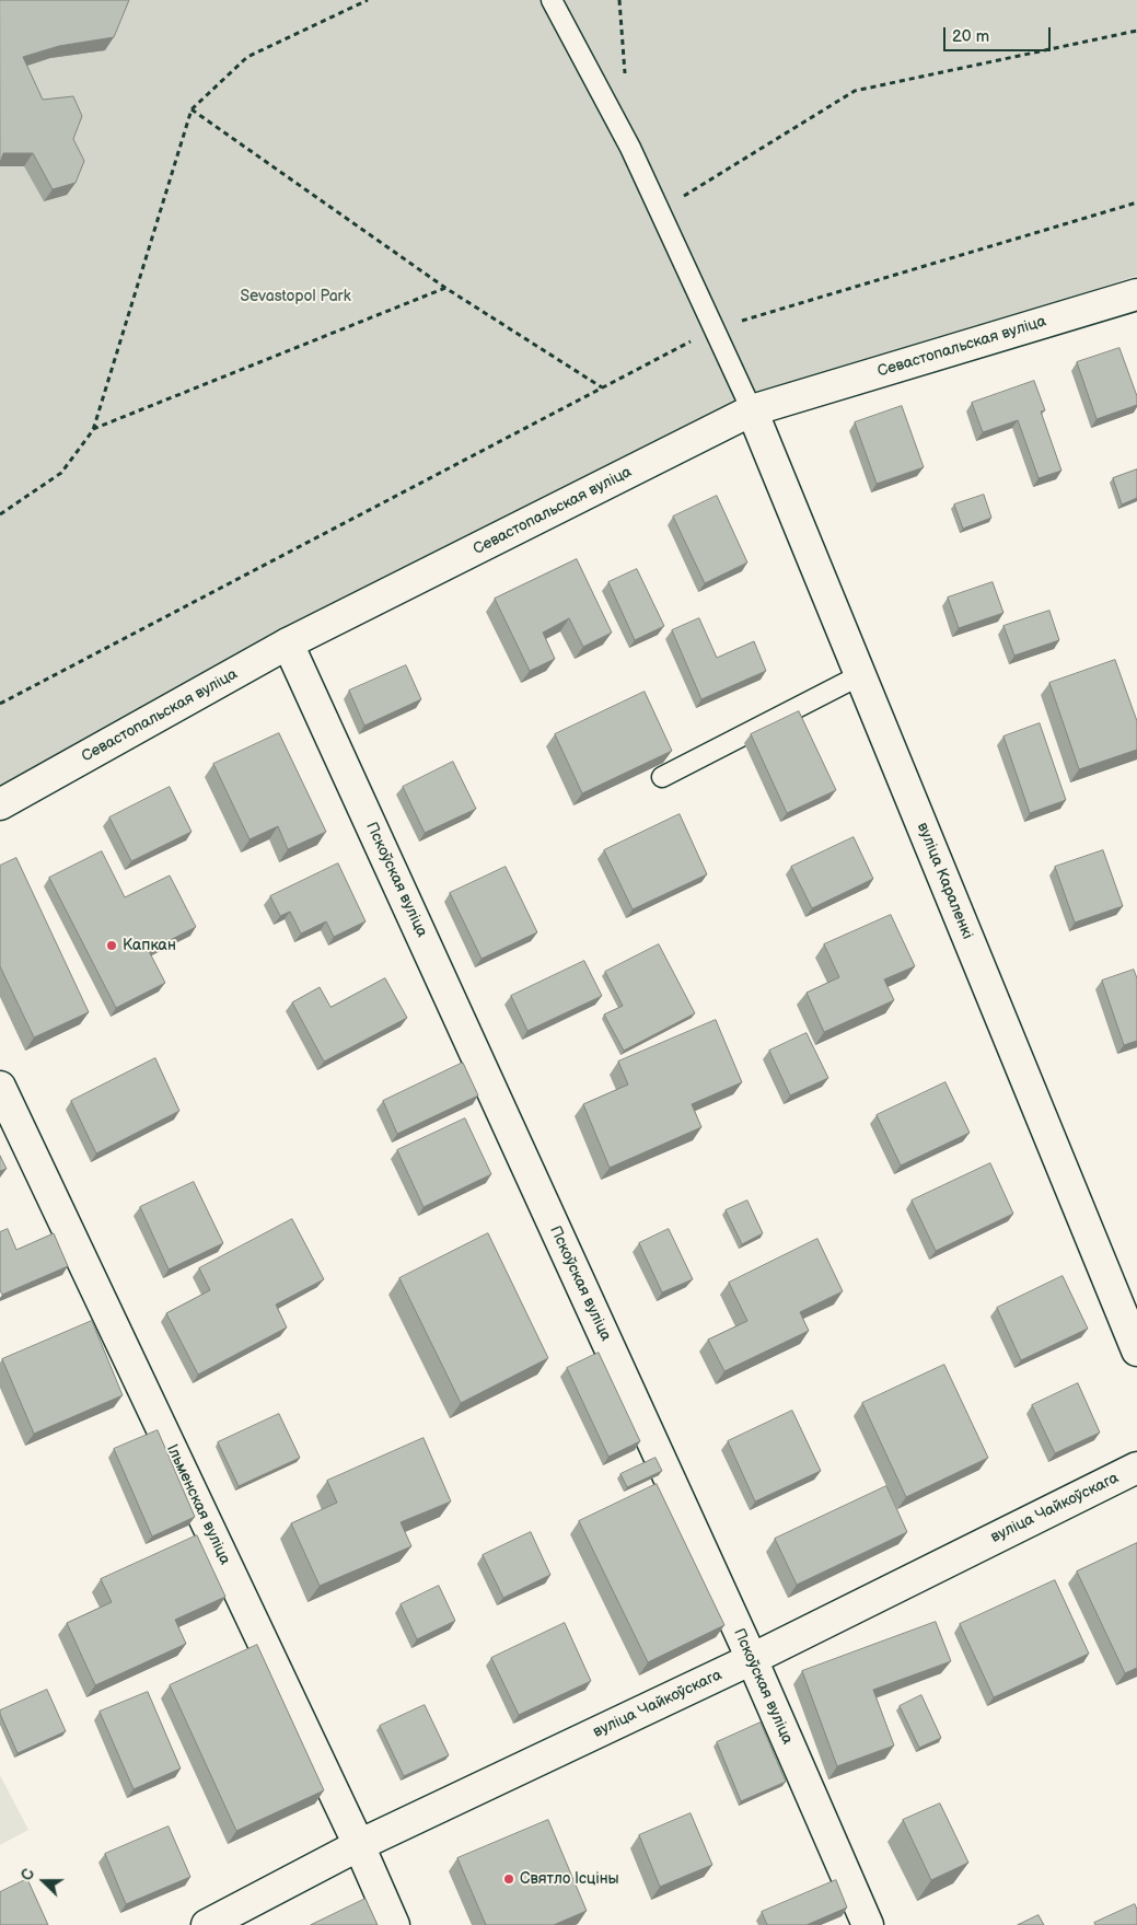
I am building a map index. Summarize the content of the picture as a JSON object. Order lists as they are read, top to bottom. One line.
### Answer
{"streets":{"street":["Севастопальская вуліца","Пскоўская вуліца","вуліца Караленкі","Ільменская вуліца","вуліца Чайкоўскага"]},"crossings":[["Севастопальская вуліца","Пскоўская вуліца"],["Севастопальская вуліца","вуліца Караленкі"],["Пскоўская вуліца","вуліца Чайкоўскага"],["Ільменская вуліца","вуліца Чайкоўскага"]],"parks":["Sevastopol Park"],"places":["Капкан","Святло Ісціны"],"scale_bar":"20 m","north":"left"}
